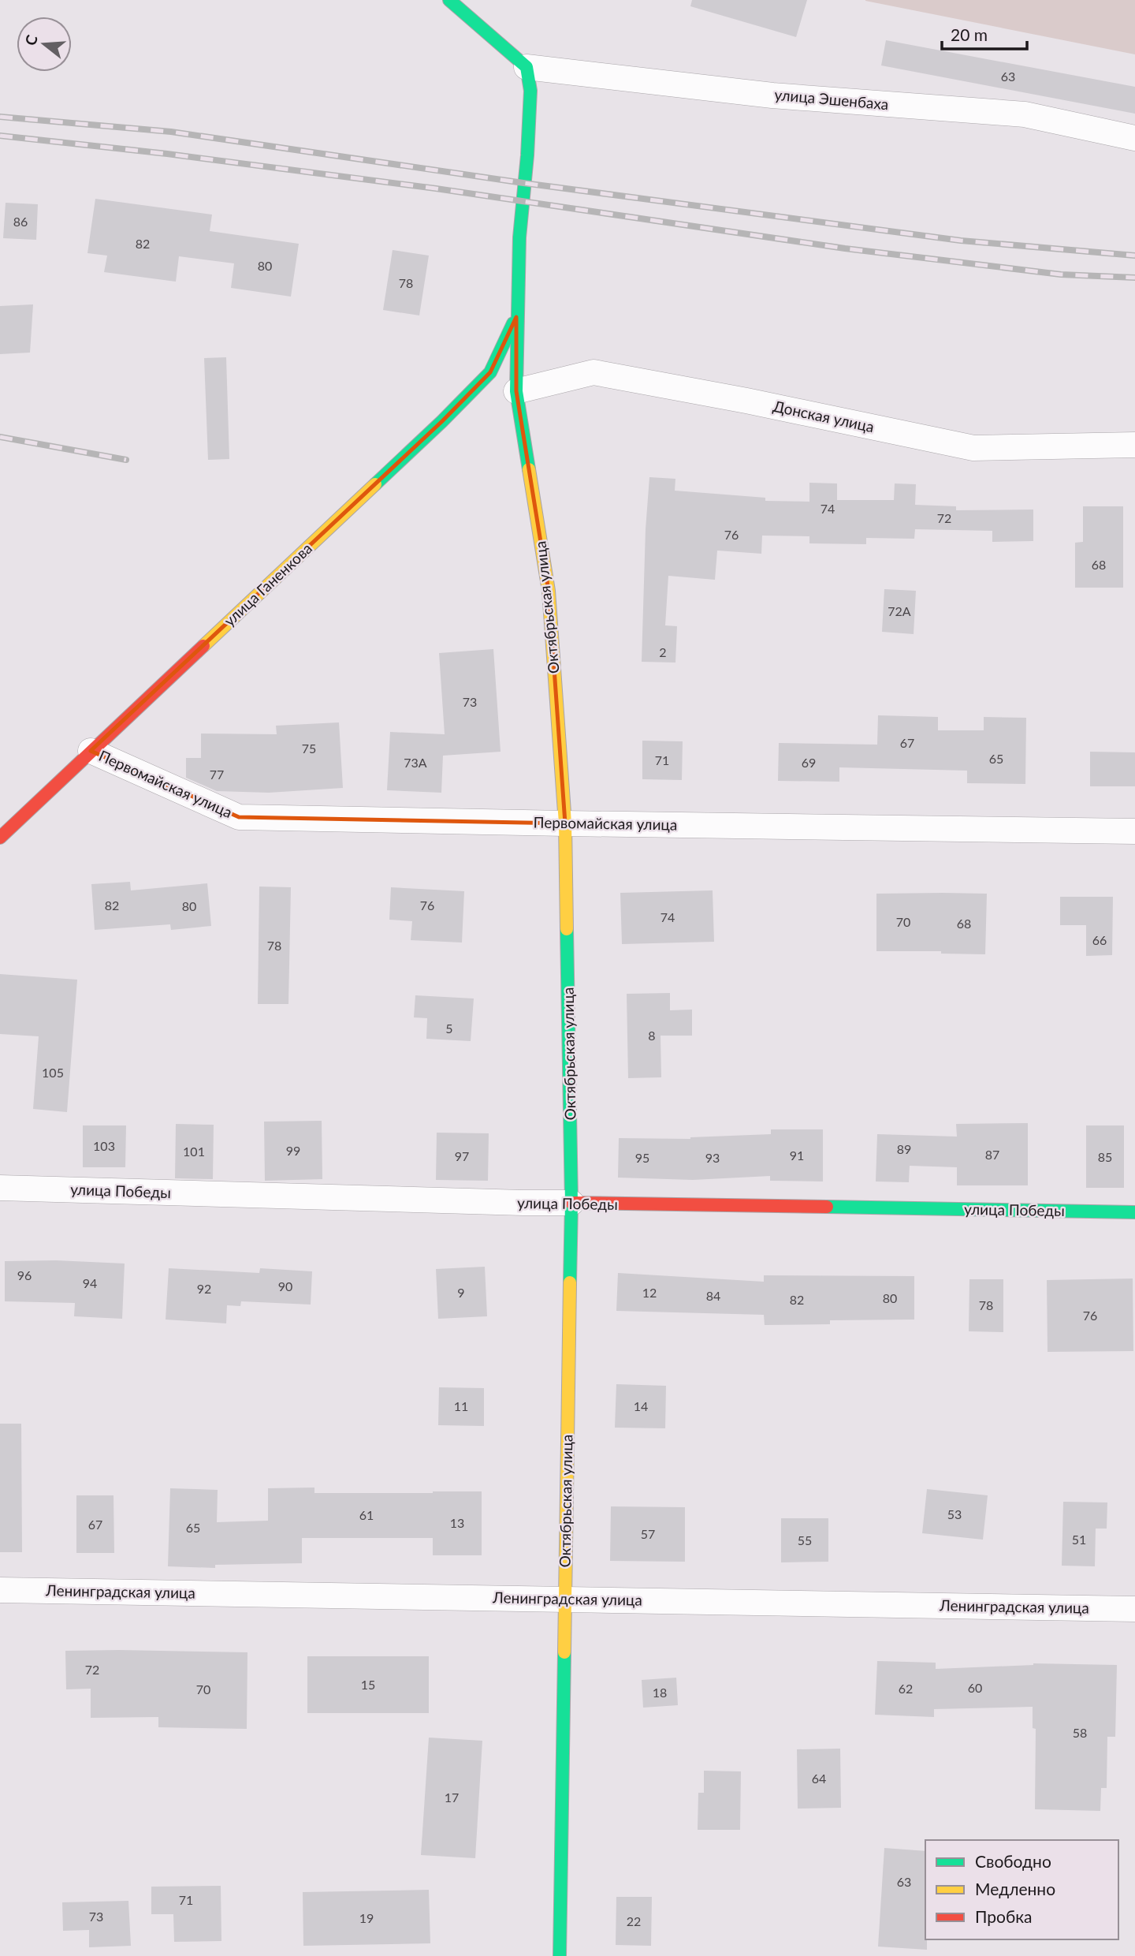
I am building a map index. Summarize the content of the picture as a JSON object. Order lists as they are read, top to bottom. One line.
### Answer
{"streets":{"main road":["улица Ганенкова","Октябрьская улица","улица Победы"],"street":["улица Эшенбаха","Донская улица","Первомайская улица","Ленинградская улица"]},"crossings":[["улица Эшенбаха","Октябрьская улица"],["Донская улица","Октябрьская улица"],["улица Ганенкова","Октябрьская улица"],["улица Ганенкова","Первомайская улица"],["Октябрьская улица","Первомайская улица"],["Октябрьская улица","улица Победы"],["Октябрьская улица","Ленинградская улица"]],"house_numbers":["63","86","82","80","78","74","72","76","68","72А","2","73","67","75","65","71","73А","69","77","82","76","80","74","70","68","66","78","5","8","105","103","89","99","101","87","91","97","85","95","93","96","94","90","92","9","12","84","80","82","78","76","11","14","53","61","13","67","65","57","51","55","72","15","60","62","70","18","58","64","17","63","71","73","19","22"],"legend":["Свободно","Медленно","Пробка"],"scale_bar":"20 m","north":"left"}
